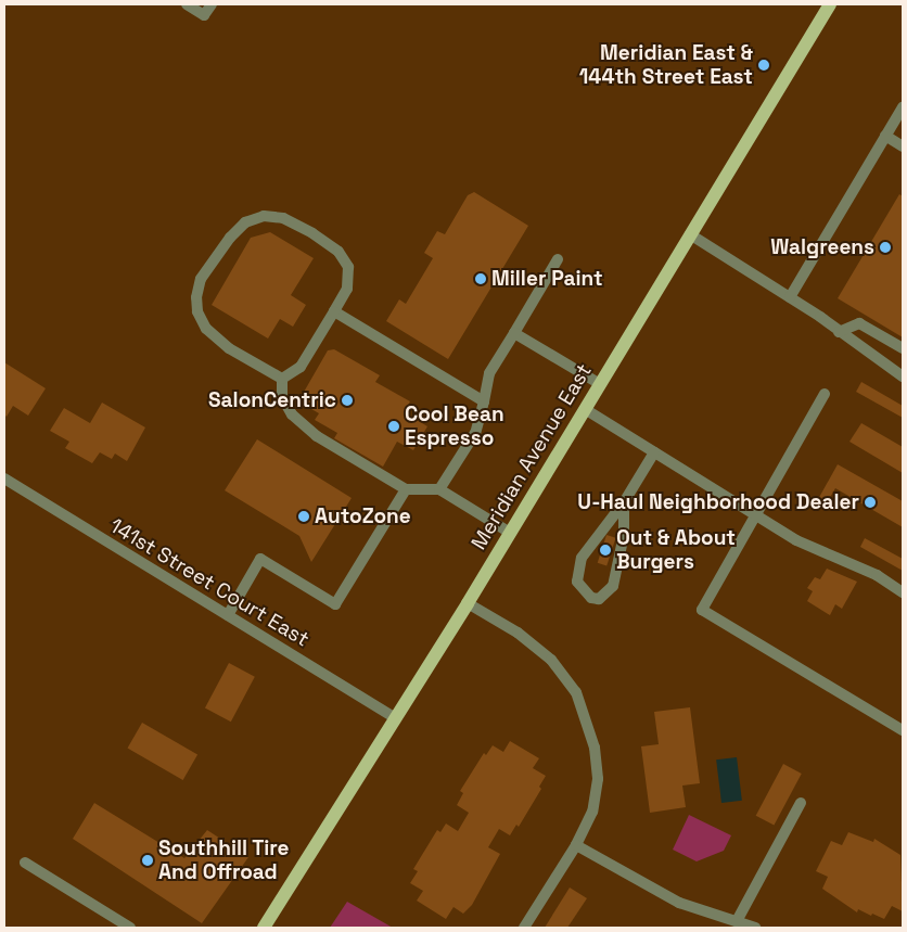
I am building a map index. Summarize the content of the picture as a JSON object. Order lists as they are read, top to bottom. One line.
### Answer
{"streets":{"main road":["Meridian Avenue East"],"street":["141st Street Court East"]},"crossings":[["Meridian Avenue East","141st Street Court East"]],"places":["Meridian East & 144th Street East","Walgreens","Miller Paint","SalonCentric","Cool Bean Espresso","U-Haul Neighborhood Dealer","AutoZone","Out & About Burgers","Southhill Tire And Offroad"]}
